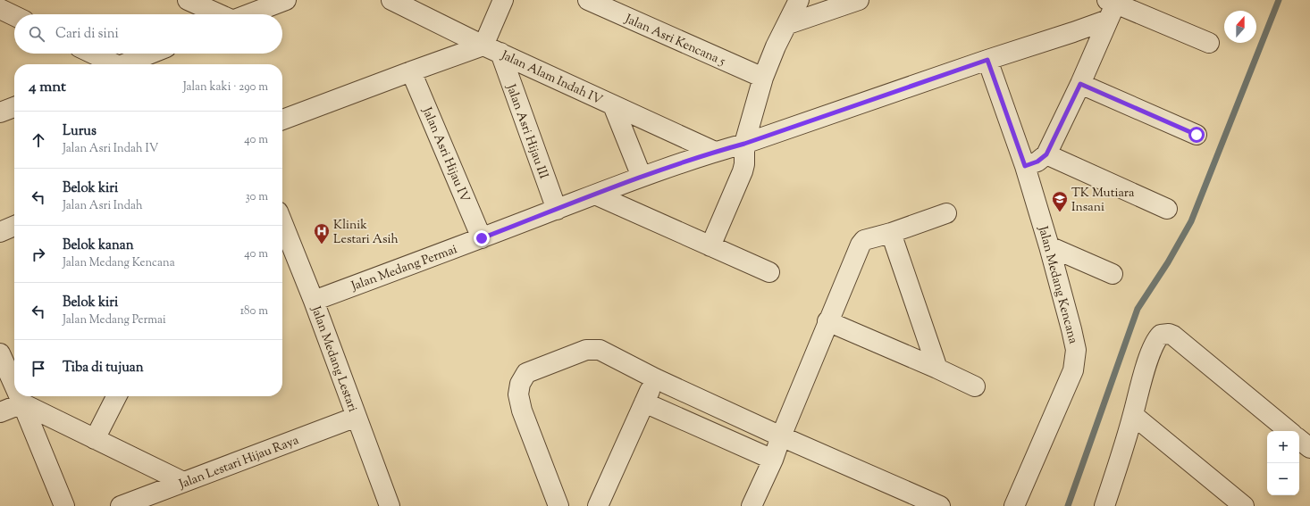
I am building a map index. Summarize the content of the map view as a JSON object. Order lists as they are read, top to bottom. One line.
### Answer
{"streets":{"street":["Jalan Asri Kencana 5","Jalan Alam Indah IV","Jalan Asri Hijau III","Jalan Asri Hijau IV","Jalan Medang Permai","Jalan Medang Kencana","Jalan Medang Lestari","Jalan Lestari Hijau Raya"]},"crossings":[["Jalan Alam Indah IV","Jalan Asri Hijau III"],["Jalan Alam Indah IV","Jalan Medang Permai"],["Jalan Asri Hijau III","Jalan Medang Permai"],["Jalan Asri Hijau IV","Jalan Medang Permai"],["Jalan Medang Permai","Jalan Medang Kencana"],["Jalan Medang Permai","Jalan Medang Lestari"],["Jalan Medang Lestari","Jalan Lestari Hijau Raya"]],"places":{"school or university":["TK Mutiara Insani"],"hospital":["Klinik Lestari Asih"]},"north":"top","page":{"search":"Cari di sini","heading":["4 mnt","Jalan kaki · 290 m"],"list":[["Lurus","Jalan Asri Indah IV","40 m"],["Belok kiri","Jalan Asri Indah","30 m"],["Belok kanan","Jalan Medang Kencana","40 m"],["Belok kiri","Jalan Medang Permai","180 m"],"Tiba di tujuan"],"map_buttons":["+","−"]}}
